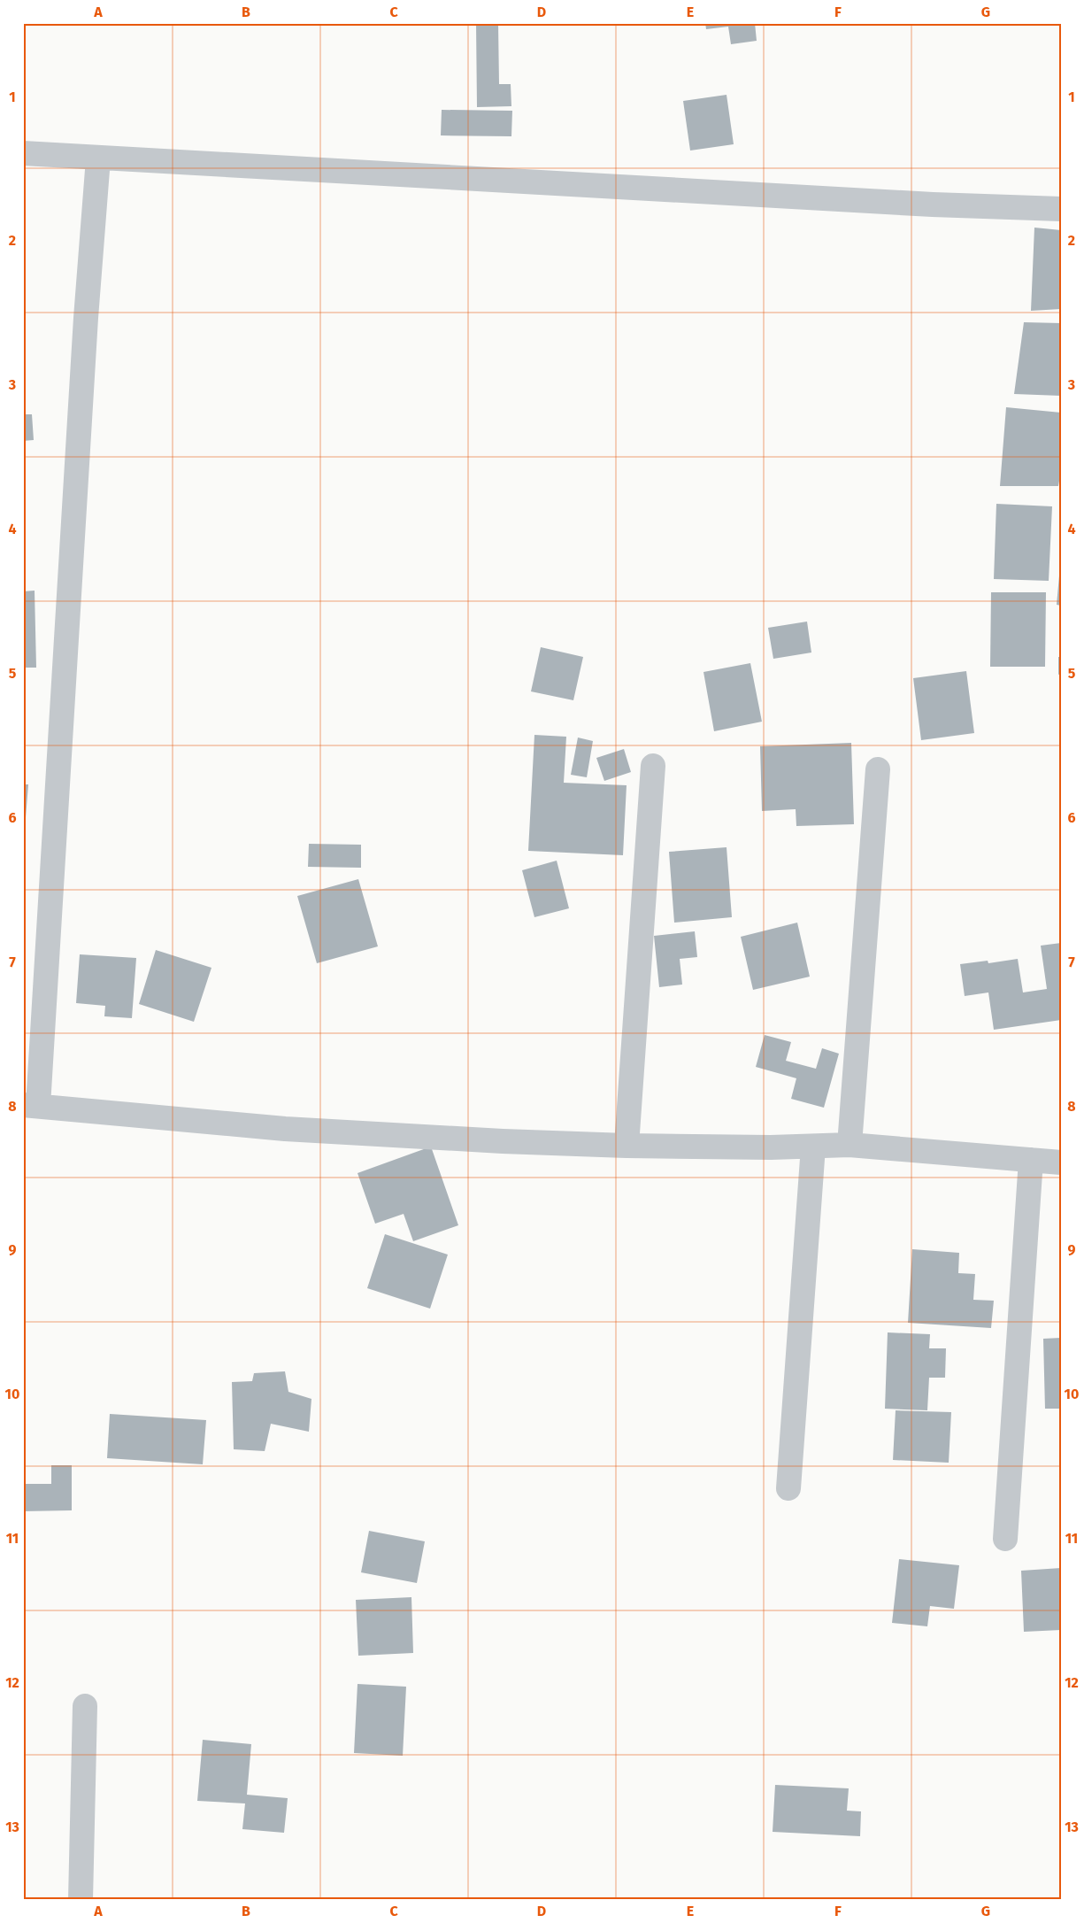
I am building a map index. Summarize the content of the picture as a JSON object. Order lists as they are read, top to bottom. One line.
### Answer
{"grid":{"columns":["A","B","C","D","E","F","G"],"rows":["1","2","3","4","5","6","7","8","9","10","11","12","13"]}}
